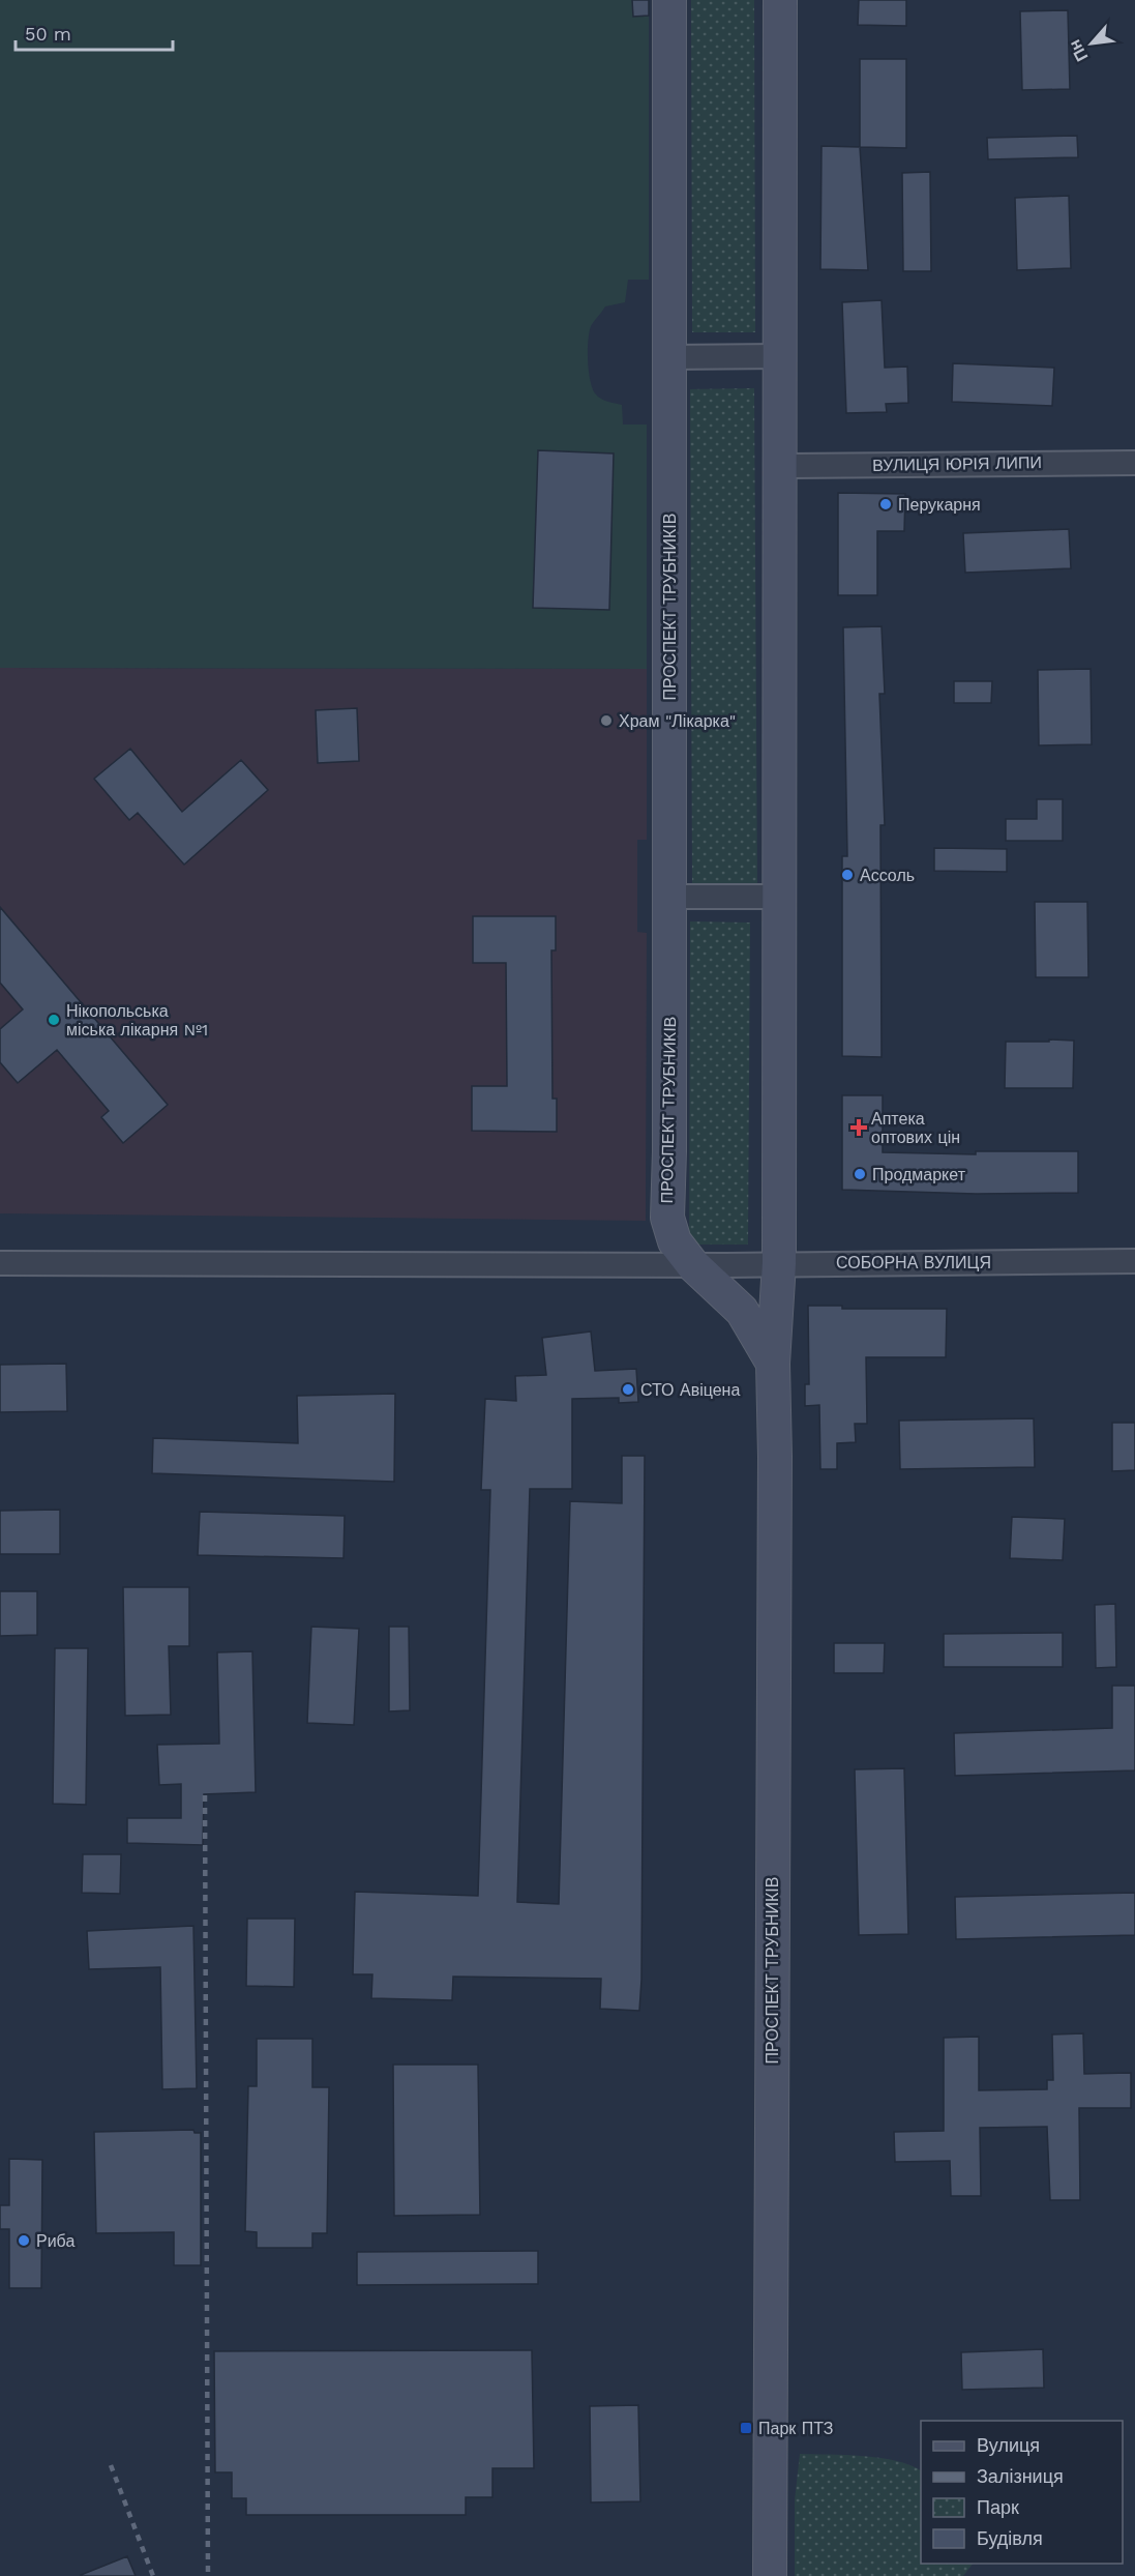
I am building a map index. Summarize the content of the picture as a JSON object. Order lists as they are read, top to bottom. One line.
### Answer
{"streets":{"main road":["ПРОСПЕКТ ТРУБНИКІВ"],"street":["ВУЛИЦЯ ЮРІЯ ЛИПИ","СОБОРНА ВУЛИЦЯ"]},"crossings":[["ВУЛИЦЯ ЮРІЯ ЛИПИ","ПРОСПЕКТ ТРУБНИКІВ"],["ПРОСПЕКТ ТРУБНИКІВ","СОБОРНА ВУЛИЦЯ"]],"places":{"other":["Перукарня","Храм \"Лікарка\"","Ассоль","Нікопольська міська лікарня №1","Продмаркет","СТО Авіцена","Риба"],"health":["Аптека оптових цін"],"transit":["Парк ПТЗ"]},"legend":["Вулиця","Залізниця","Парк","Будівля"],"scale_bar":"50 m","north":"bottom left"}
